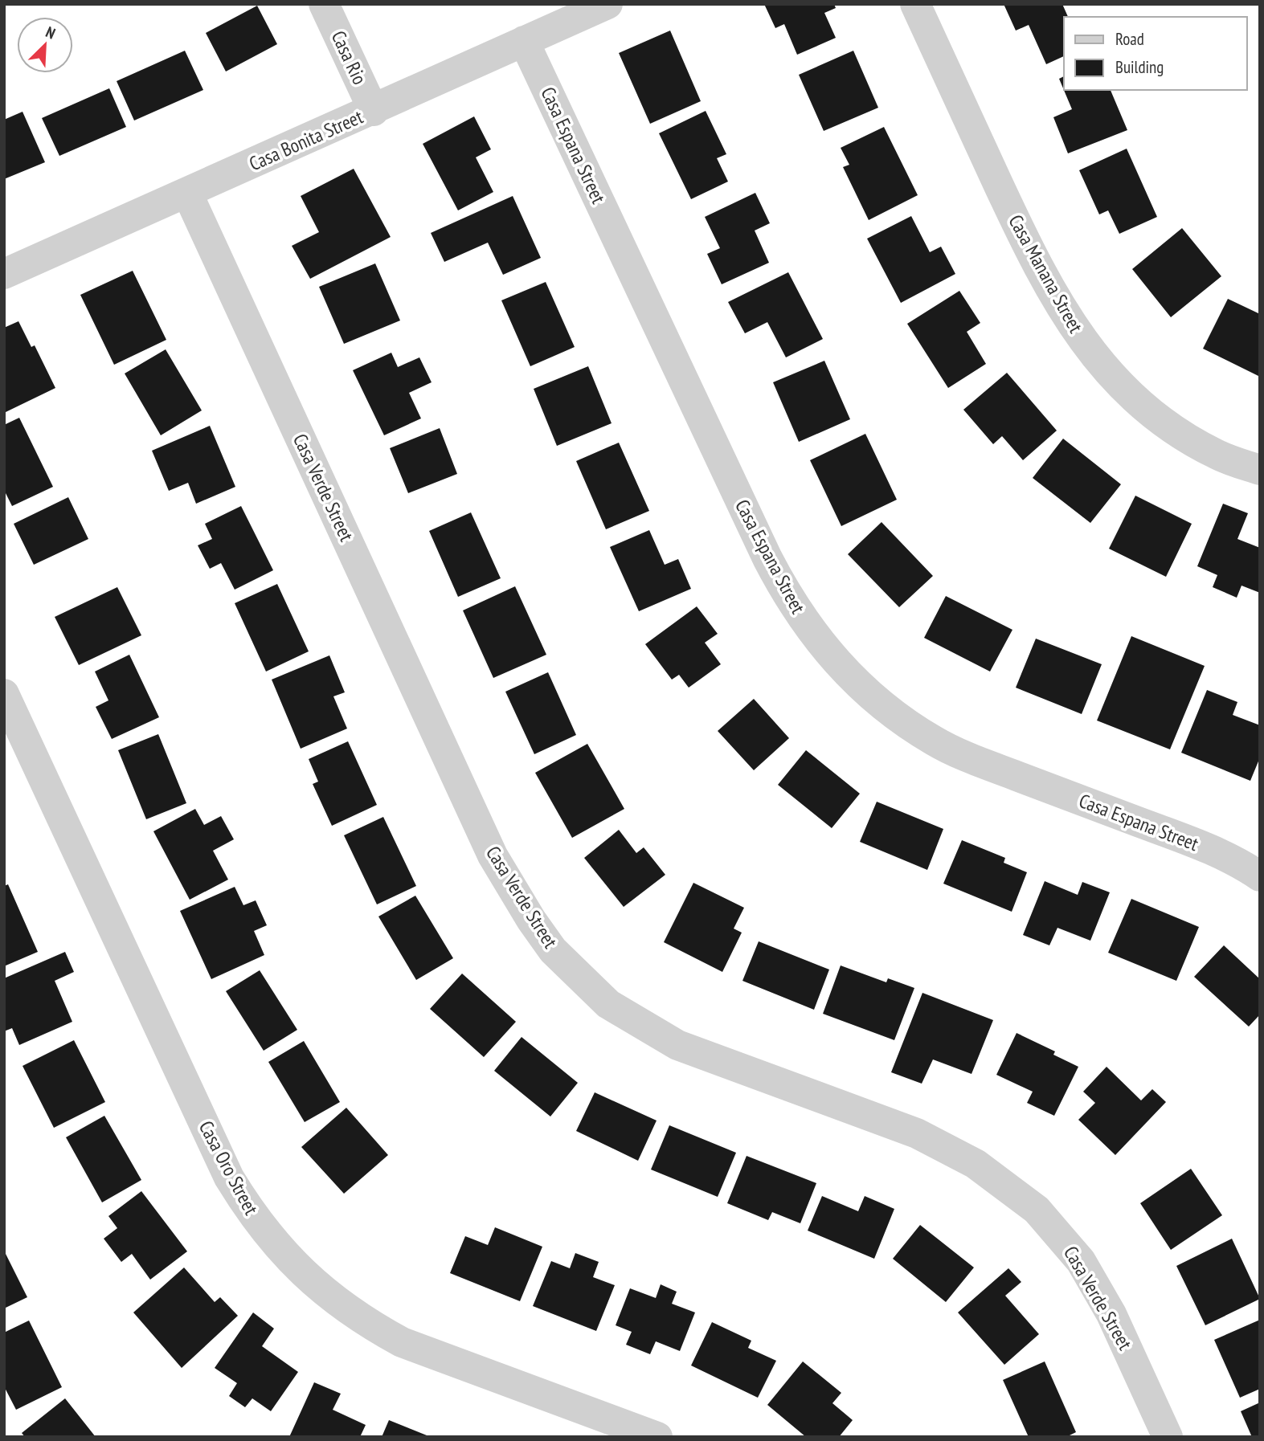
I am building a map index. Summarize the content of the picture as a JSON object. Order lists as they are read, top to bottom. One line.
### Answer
{"streets":{"street":["Casa Rio","Casa Bonita Street","Casa Espana Street","Casa Manana Street","Casa Verde Street","Casa Oro Street"]},"crossings":[["Casa Rio","Casa Bonita Street"],["Casa Bonita Street","Casa Espana Street"],["Casa Bonita Street","Casa Verde Street"]],"legend":["Road","Building"],"north":"top right"}
